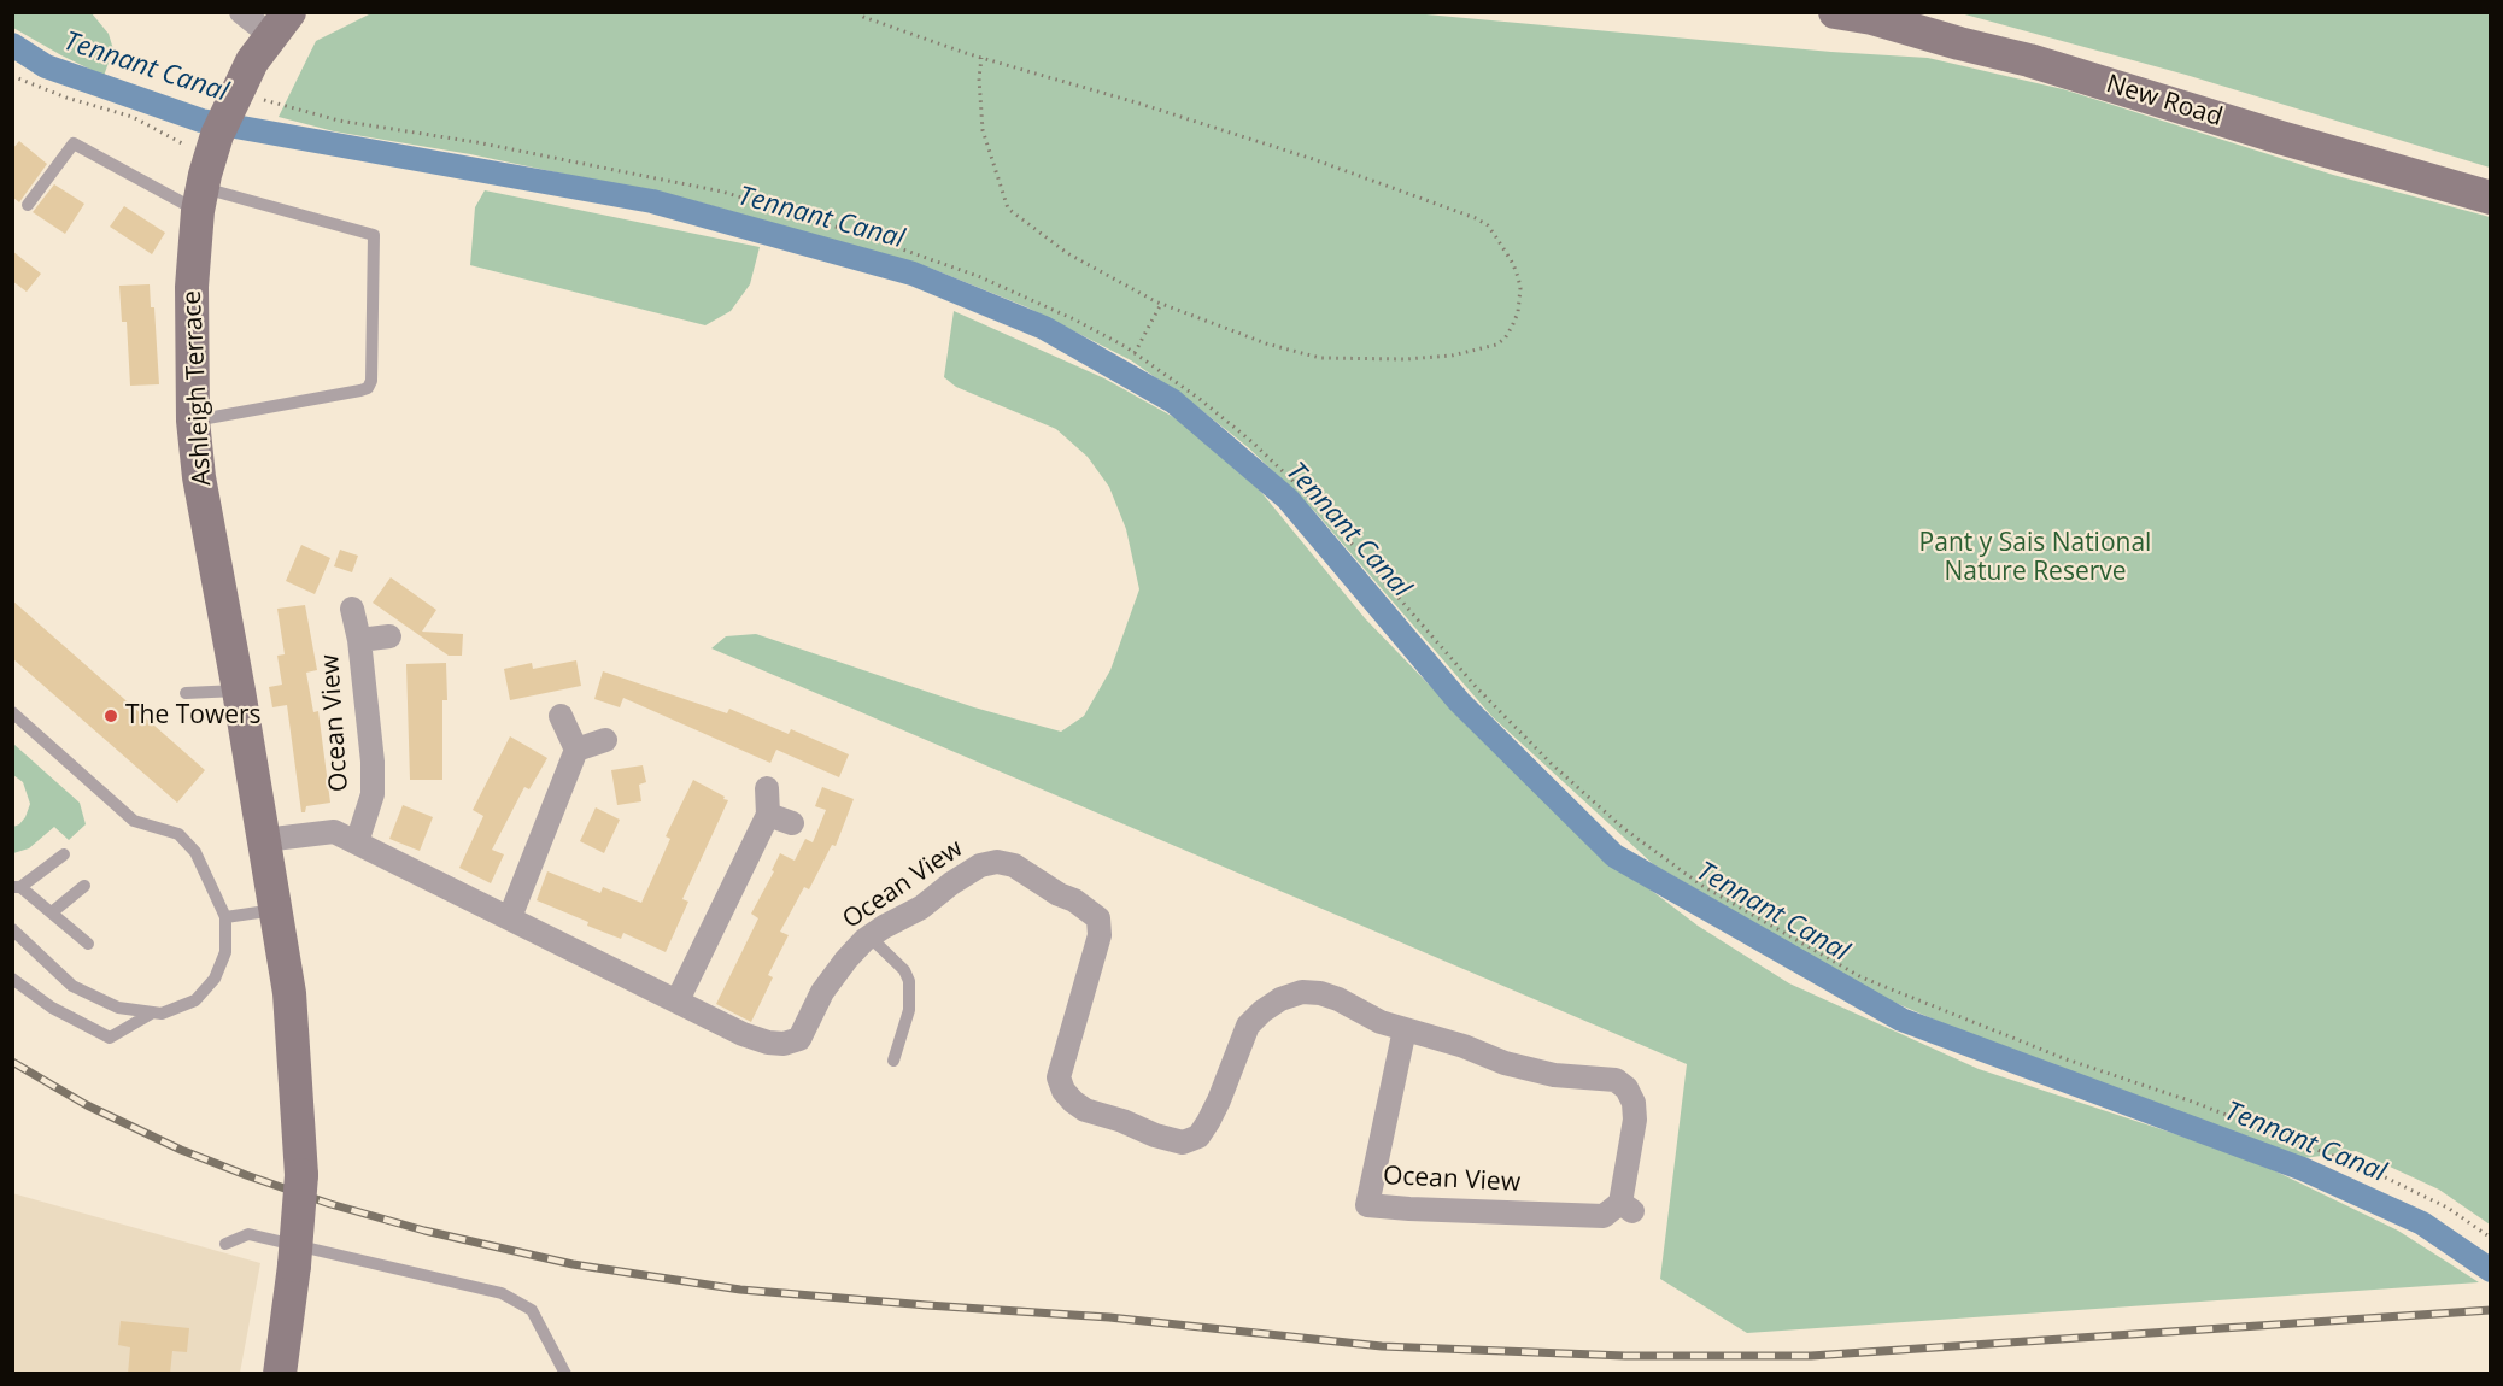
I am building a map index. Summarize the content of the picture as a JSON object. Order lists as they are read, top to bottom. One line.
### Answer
{"streets":{"main road":["New Road","Ashleigh Terrace"],"street":["Ocean View"]},"crossings":[["Ashleigh Terrace","Ocean View"]],"water":["Tennant Canal"],"parks":["Pant y Sais National Nature Reserve"],"places":["The Towers"]}
